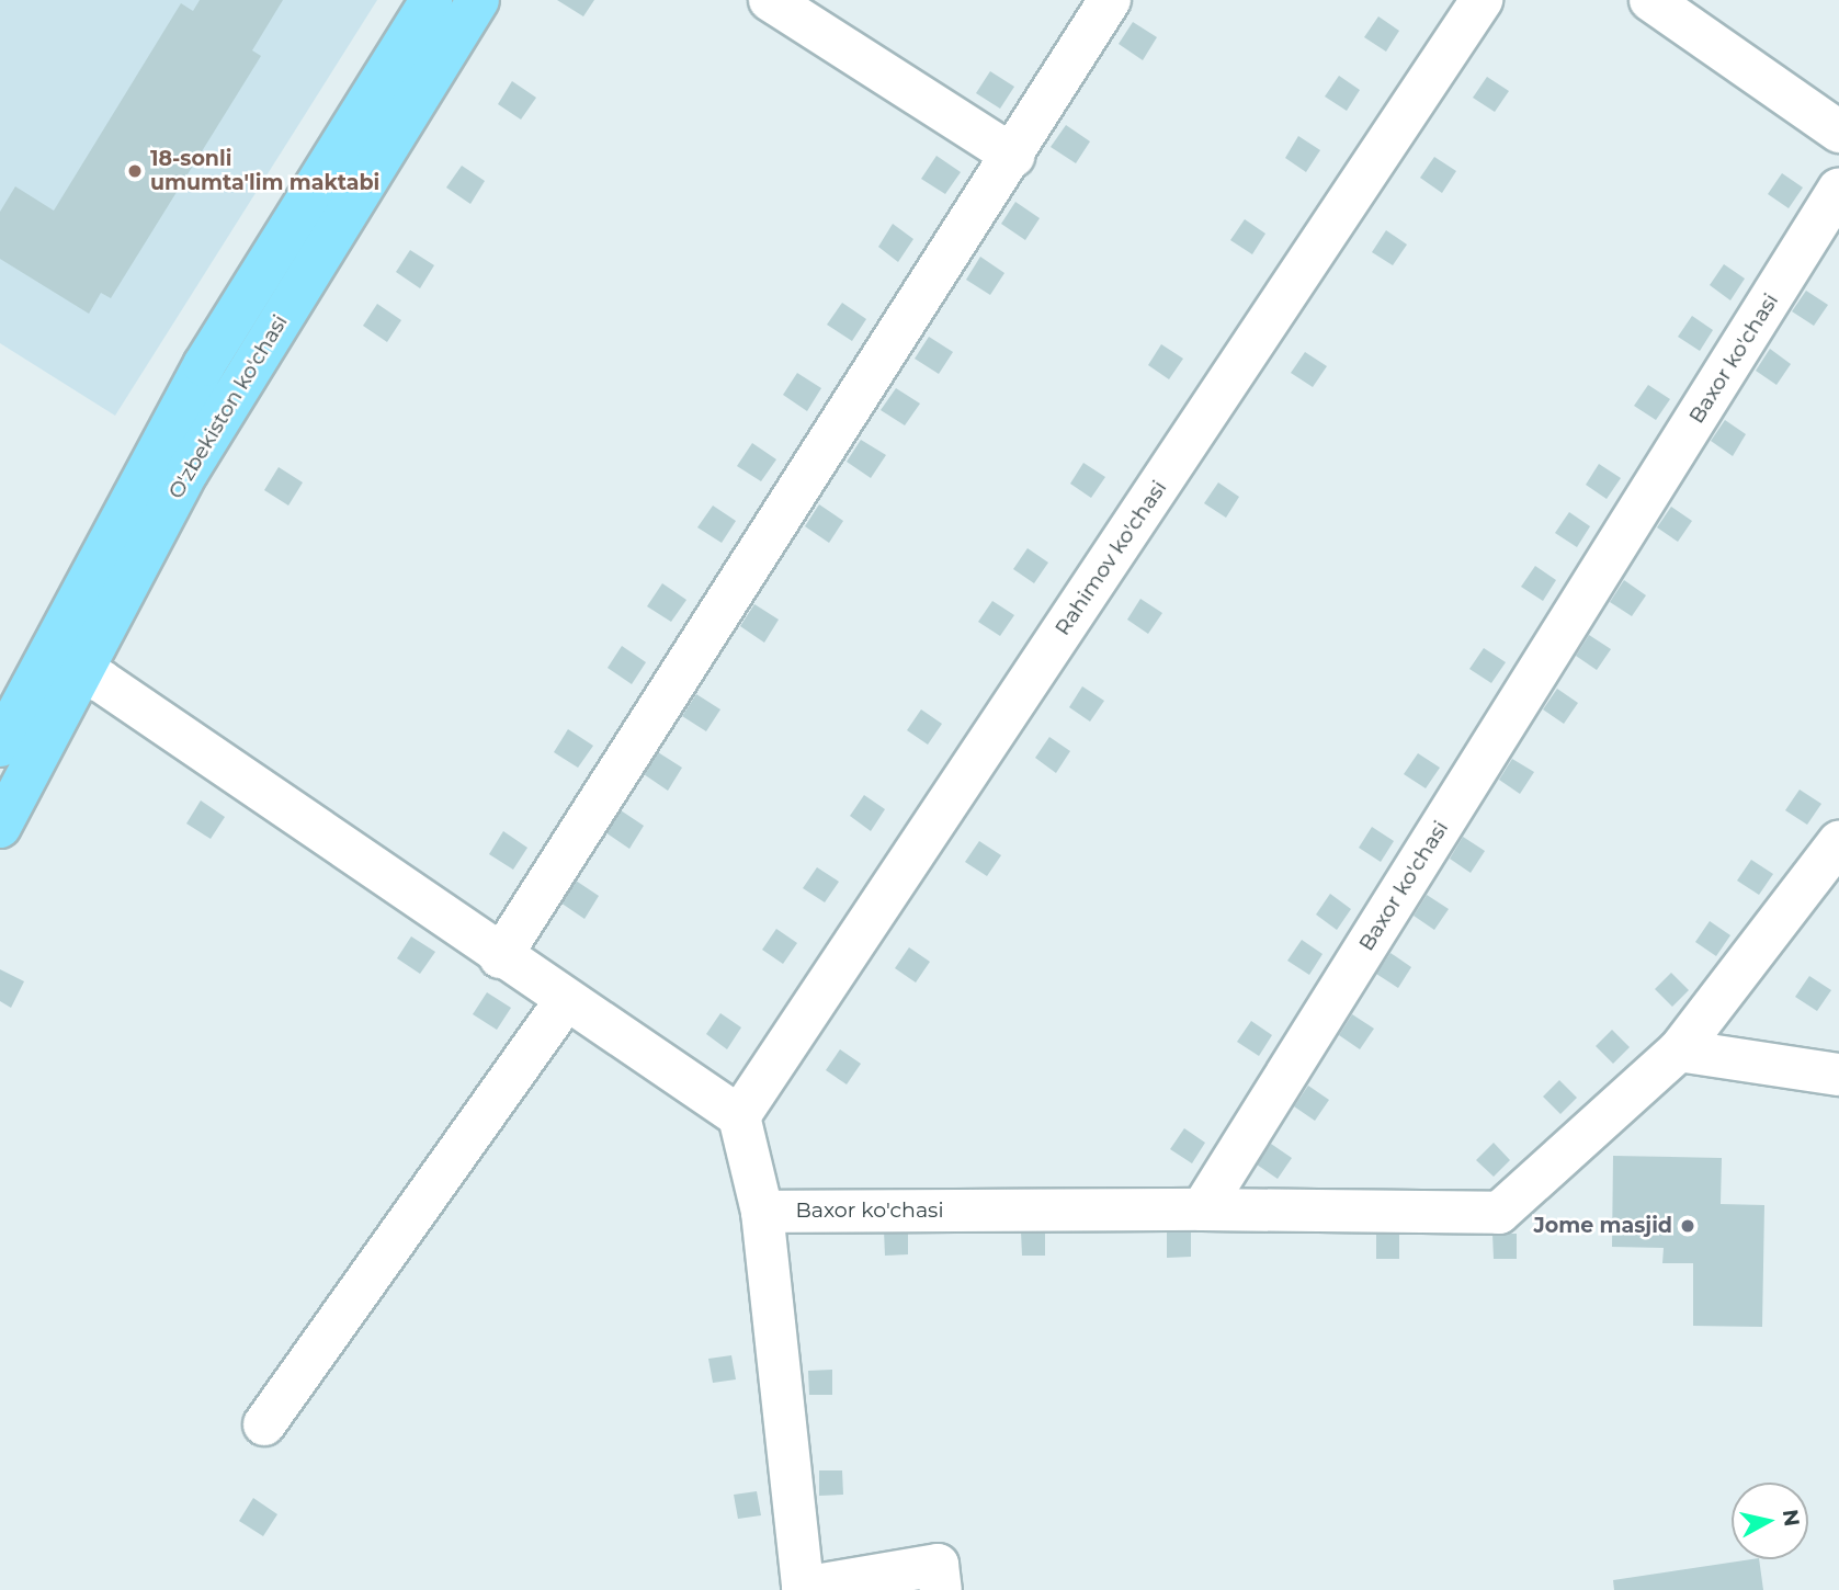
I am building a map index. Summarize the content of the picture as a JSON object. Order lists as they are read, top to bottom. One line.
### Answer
{"streets":{"main road":["O'zbekiston ko'chasi"],"street":["Baxor ko'chasi","Rahimov ko'chasi"]},"places":["18-sonli umumta'lim maktabi","Jome masjid"],"north":"right"}
